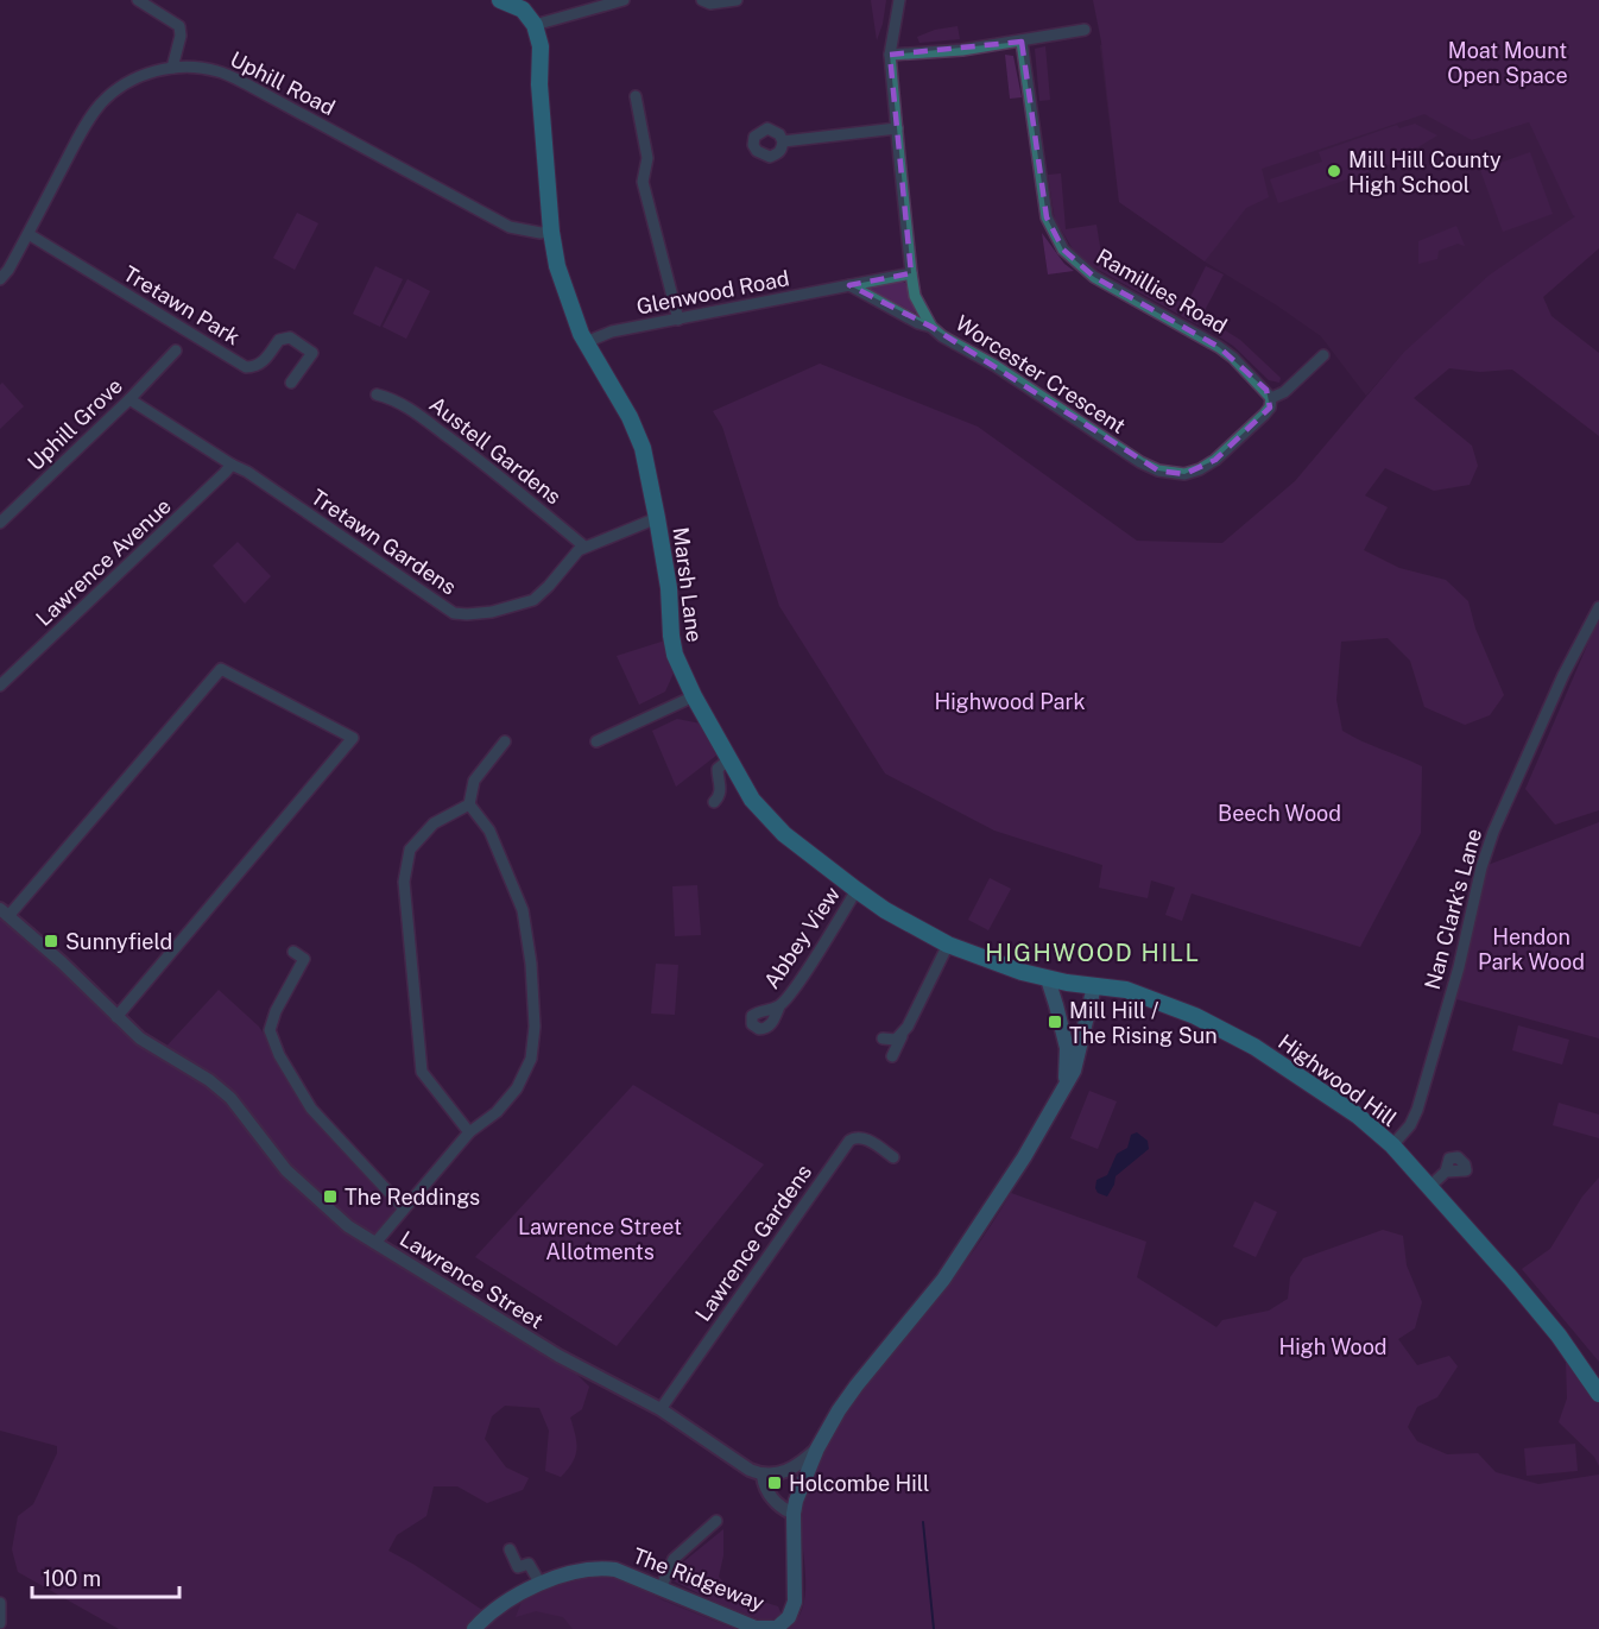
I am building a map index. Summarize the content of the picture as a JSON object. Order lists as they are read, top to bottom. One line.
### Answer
{"streets":{"main road":["Marsh Lane","Highwood Hill","The Ridgeway"],"street":["Uphill Road","Ramillies Road","Glenwood Road","Tretawn Park","Worcester Crescent","Uphill Grove","Austell Gardens","Tretawn Gardens","Lawrence Avenue","Nan Clark's Lane","Abbey View","Lawrence Gardens","Lawrence Street"]},"crossings":[["Uphill Road","Tretawn Park"],["Uphill Road","Marsh Lane"],["Ramillies Road","Worcester Crescent"],["Glenwood Road","Worcester Crescent"],["Glenwood Road","Marsh Lane"],["Uphill Grove","Tretawn Gardens"],["Austell Gardens","Tretawn Gardens"],["Tretawn Gardens","Lawrence Avenue"],["Tretawn Gardens","Marsh Lane"],["Marsh Lane","Abbey View"],["Marsh Lane","Highwood Hill"],["Nan Clark's Lane","Highwood Hill"],["Lawrence Gardens","Lawrence Street"]],"districts":["HIGHWOOD HILL"],"parks":["Moat Mount Open Space","Highwood Park","Beech Wood","Hendon Park Wood","Lawrence Street Allotments","High Wood"],"places":{"other":["Mill Hill County High School"],"transit":["Sunnyfield","Mill Hill / The Rising Sun","The Reddings","Holcombe Hill"]},"scale_bar":"100 m"}
